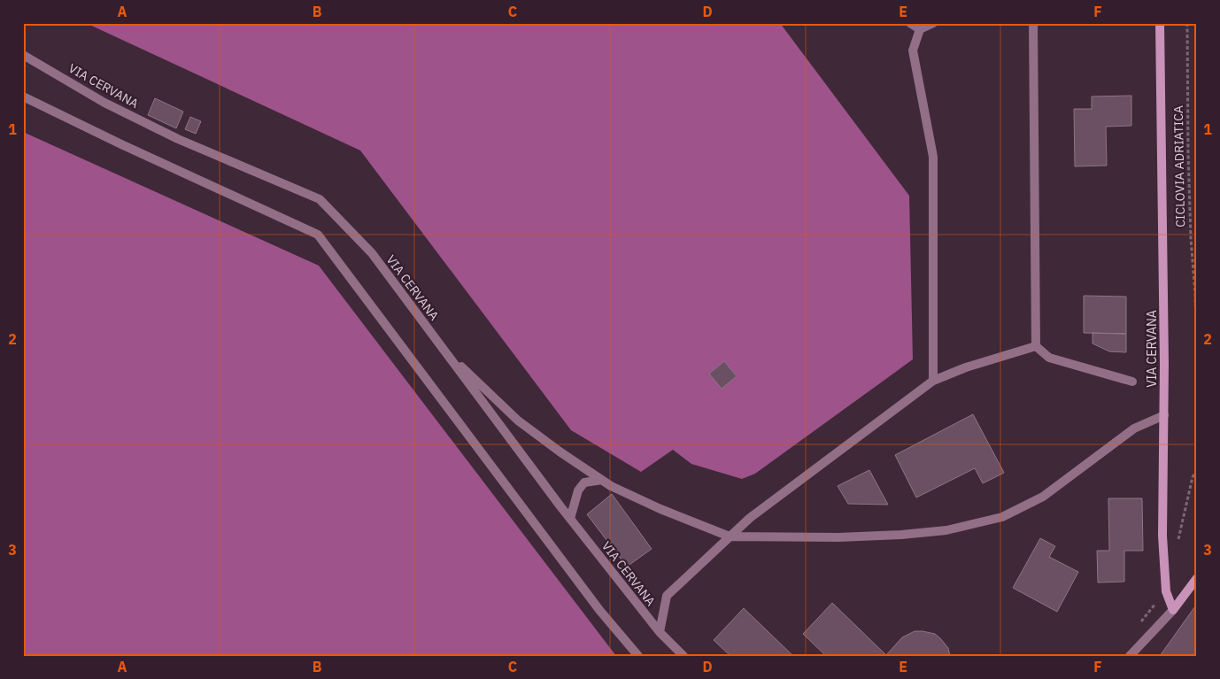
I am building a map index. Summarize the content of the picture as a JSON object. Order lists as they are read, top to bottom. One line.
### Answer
{"streets":{"street":["VIA CERVANA"],"path":["CICLOVIA ADRIATICA"]},"grid":{"columns":["A","B","C","D","E","F"],"rows":["1","2","3"]}}
